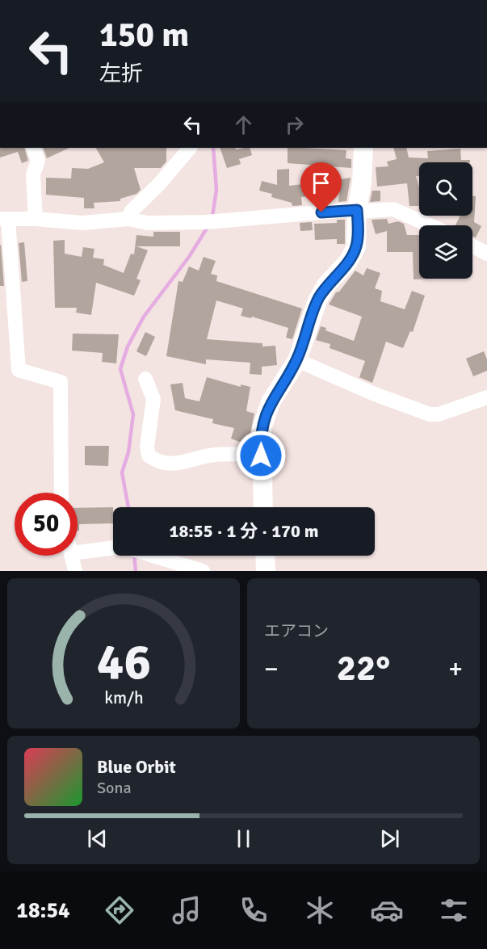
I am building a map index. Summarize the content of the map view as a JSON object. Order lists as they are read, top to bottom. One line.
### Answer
{"page":{"turn":["150 m","左折"],"limit":"50","trip":"18:55 · 1 分 · 170 m","tile":"エアコン","heat":["−","22°","+"],"song":["Blue Orbit","Sona"],"tabs":"18:54","gauge":["46","km/h"]}}
